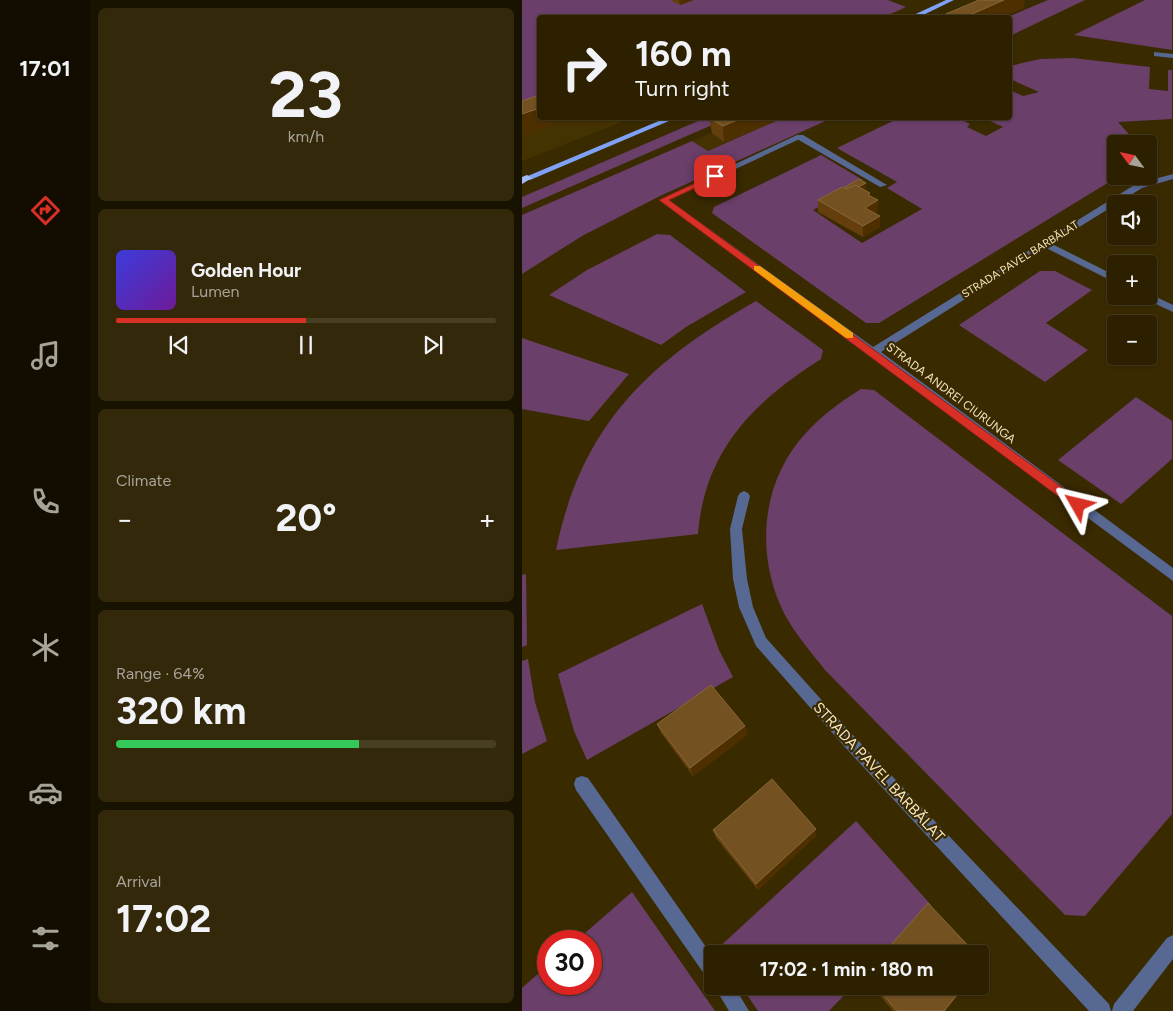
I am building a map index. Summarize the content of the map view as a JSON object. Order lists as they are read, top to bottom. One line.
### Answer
{"streets":{"street":["STRADA PAVEL BARBĂLAT","STRADA ANDREI CIURUNGA"]},"crossings":[["STRADA PAVEL BARBĂLAT","STRADA ANDREI CIURUNGA"]],"north":"top left","page":{"tabs":"17:01","tile":[["23","km/h"],"Climate",["Range · 64%","320 km"],["Arrival","17:02"]],"turn":["160 m","Turn right"],"map_buttons":["+","−"],"song":["Golden Hour","Lumen"],"heat":["−","20°","+"],"limit":"30","trip":"17:02 · 1 min · 180 m"}}
